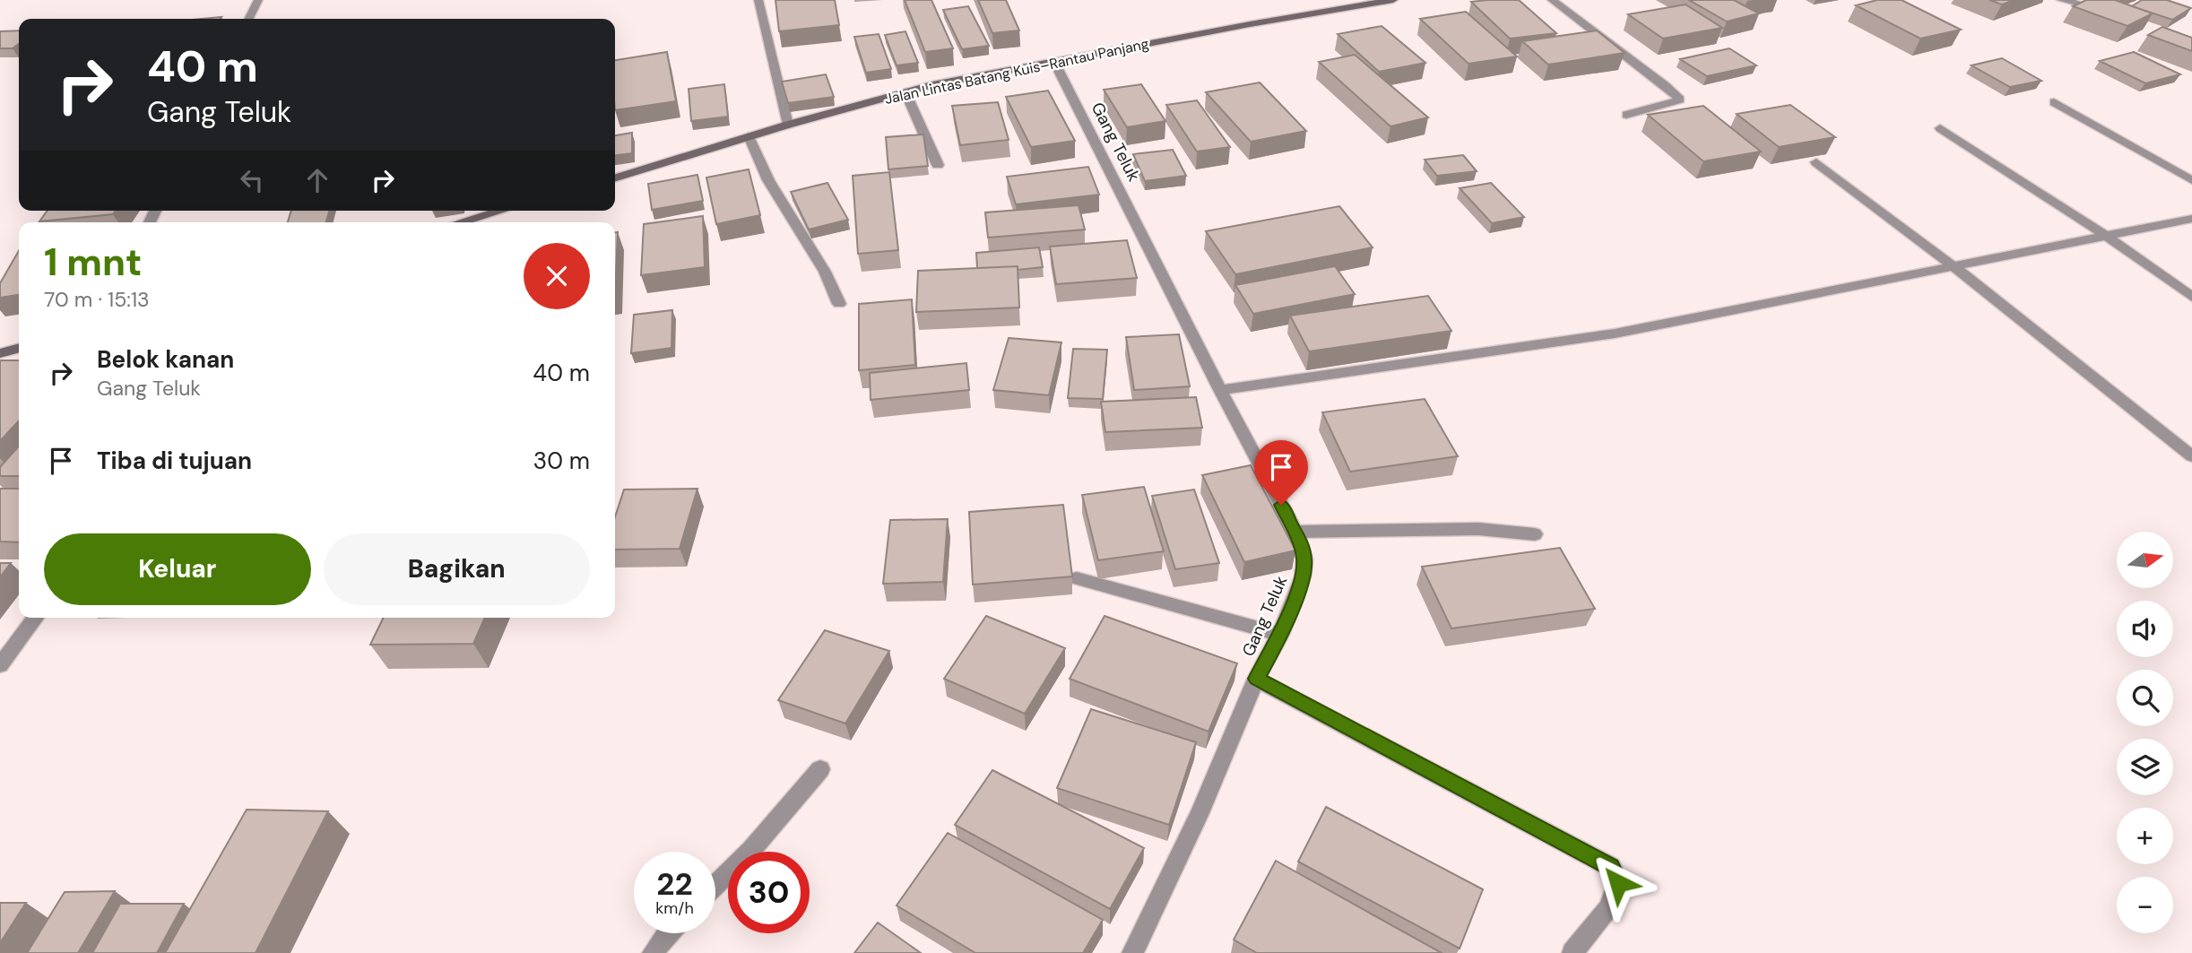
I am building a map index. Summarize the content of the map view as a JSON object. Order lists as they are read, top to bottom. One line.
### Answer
{"streets":{"main road":["Jalan Lintas Batang Kuis–Rantau Panjang"],"street":["Gang Teluk"]},"crossings":[["Jalan Lintas Batang Kuis–Rantau Panjang","Gang Teluk"]],"north":"right","page":{"turn":["40 m","Gang Teluk"],"heading":["1 mnt","70 m · 15:13"],"list":[{"name":"Belok kanan","note":"Gang Teluk","value":"40 m"},{"name":"Tiba di tujuan","value":"30 m"}],"buttons":["Keluar","Bagikan"],"map_buttons":["+","−"],"speed":"22 km/h","limit":"30"}}
